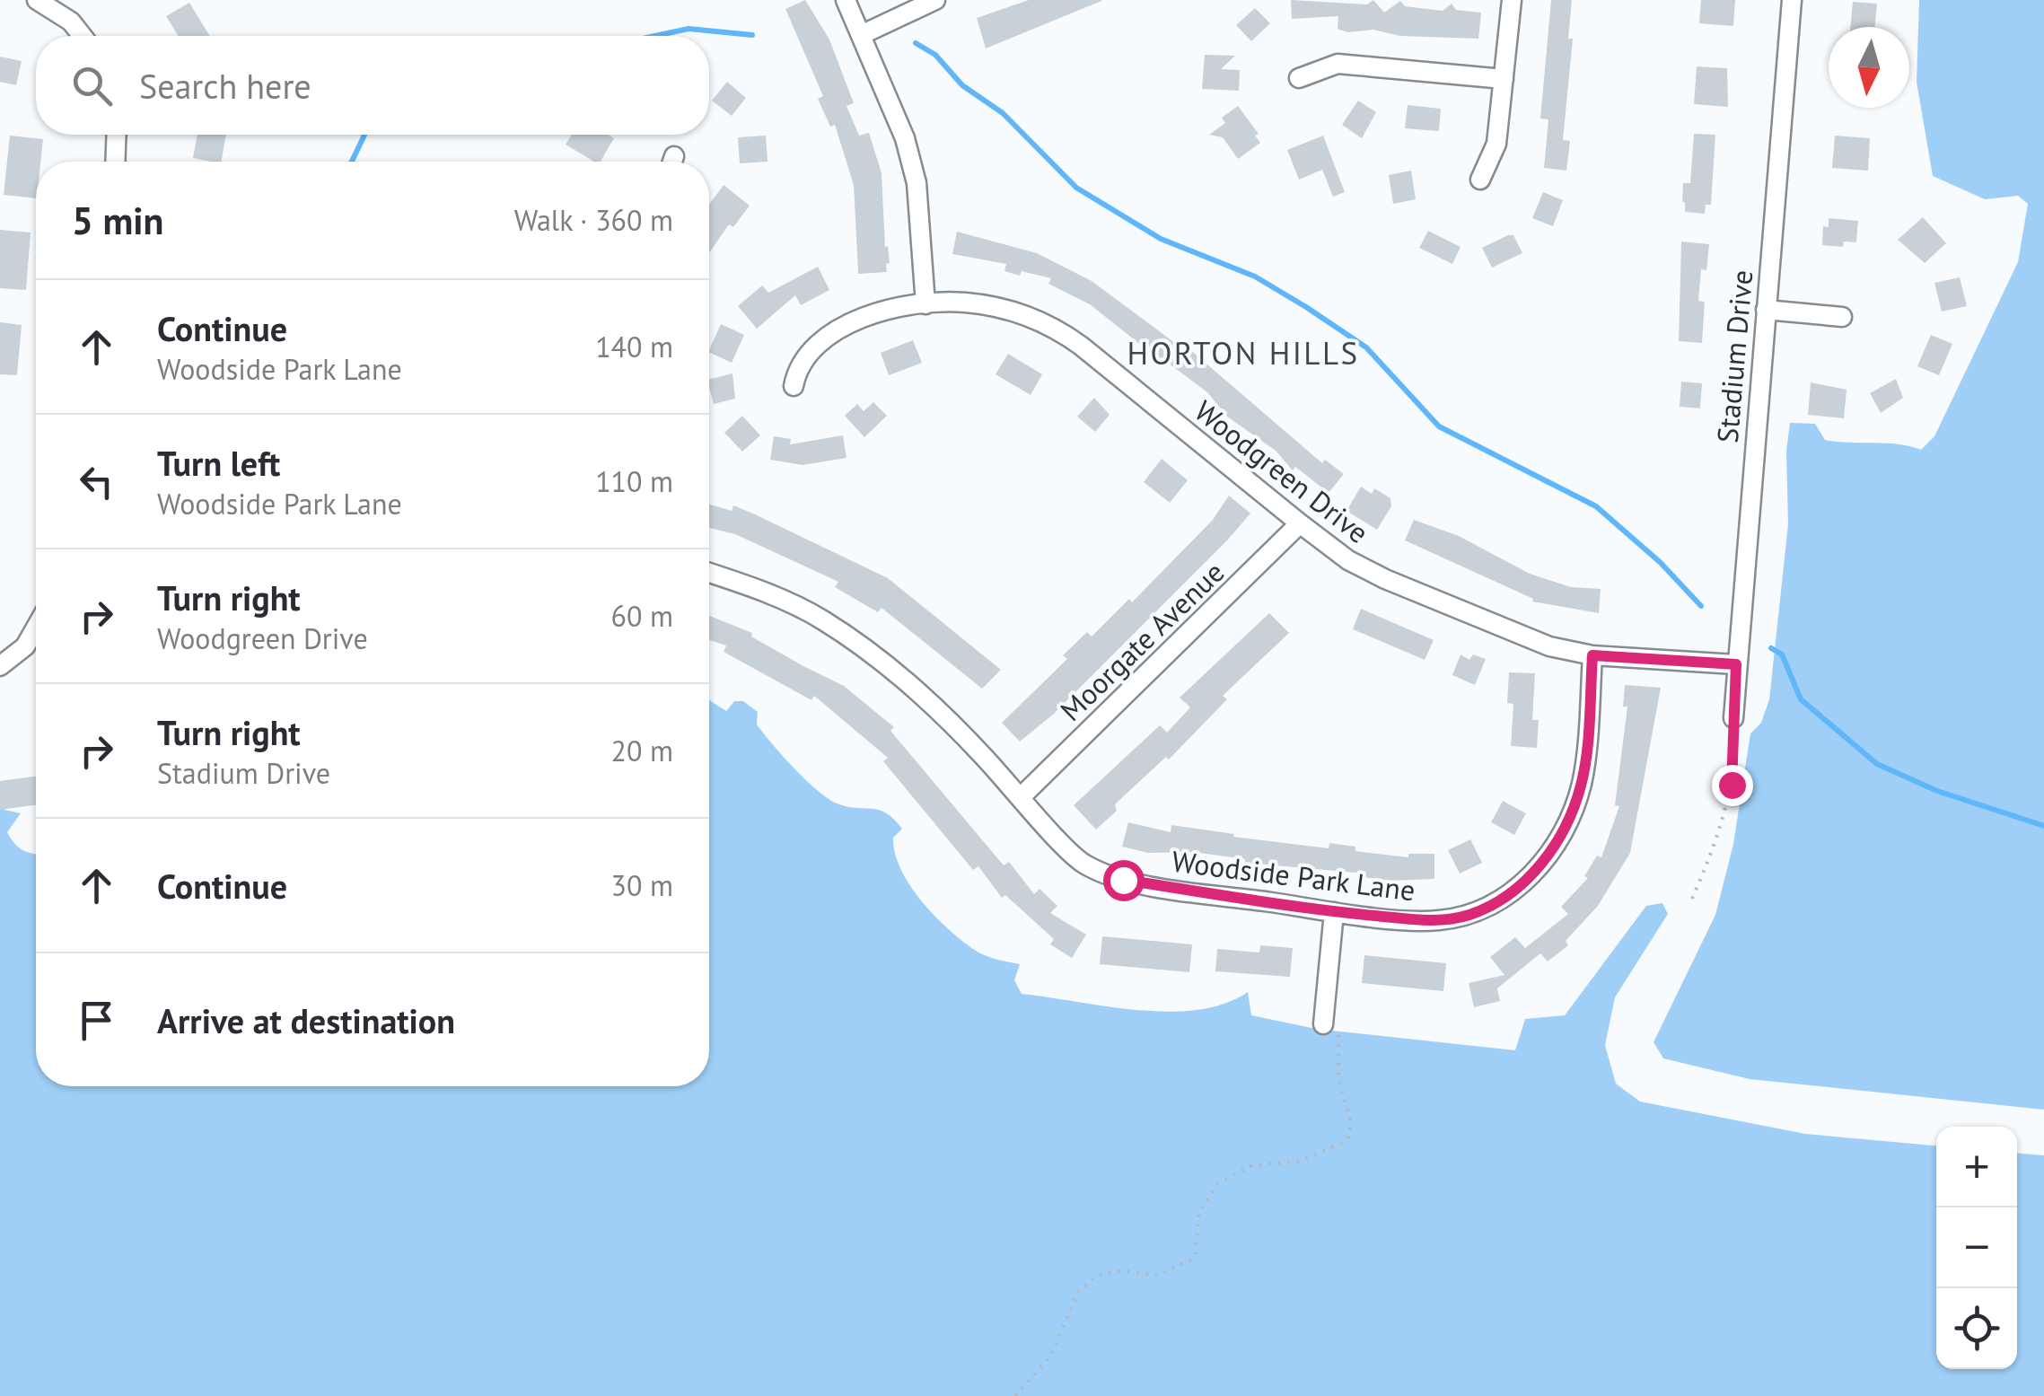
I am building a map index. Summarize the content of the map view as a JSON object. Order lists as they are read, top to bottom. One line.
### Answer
{"streets":{"street":["Stadium Drive","Woodgreen Drive","Moorgate Avenue","Woodside Park Lane"]},"crossings":[["Stadium Drive","Woodgreen Drive"],["Woodgreen Drive","Moorgate Avenue"],["Woodgreen Drive","Woodside Park Lane"],["Moorgate Avenue","Woodside Park Lane"]],"districts":["HORTON HILLS"],"north":"bottom","page":{"search":"Search here","heading":["5 min","Walk · 360 m"],"list":[["Continue","Woodside Park Lane","140 m"],["Turn left","Woodside Park Lane","110 m"],["Turn right","Woodgreen Drive","60 m"],["Turn right","Stadium Drive","20 m"],["Continue","30 m"],"Arrive at destination"],"map_buttons":["+","−"]}}
